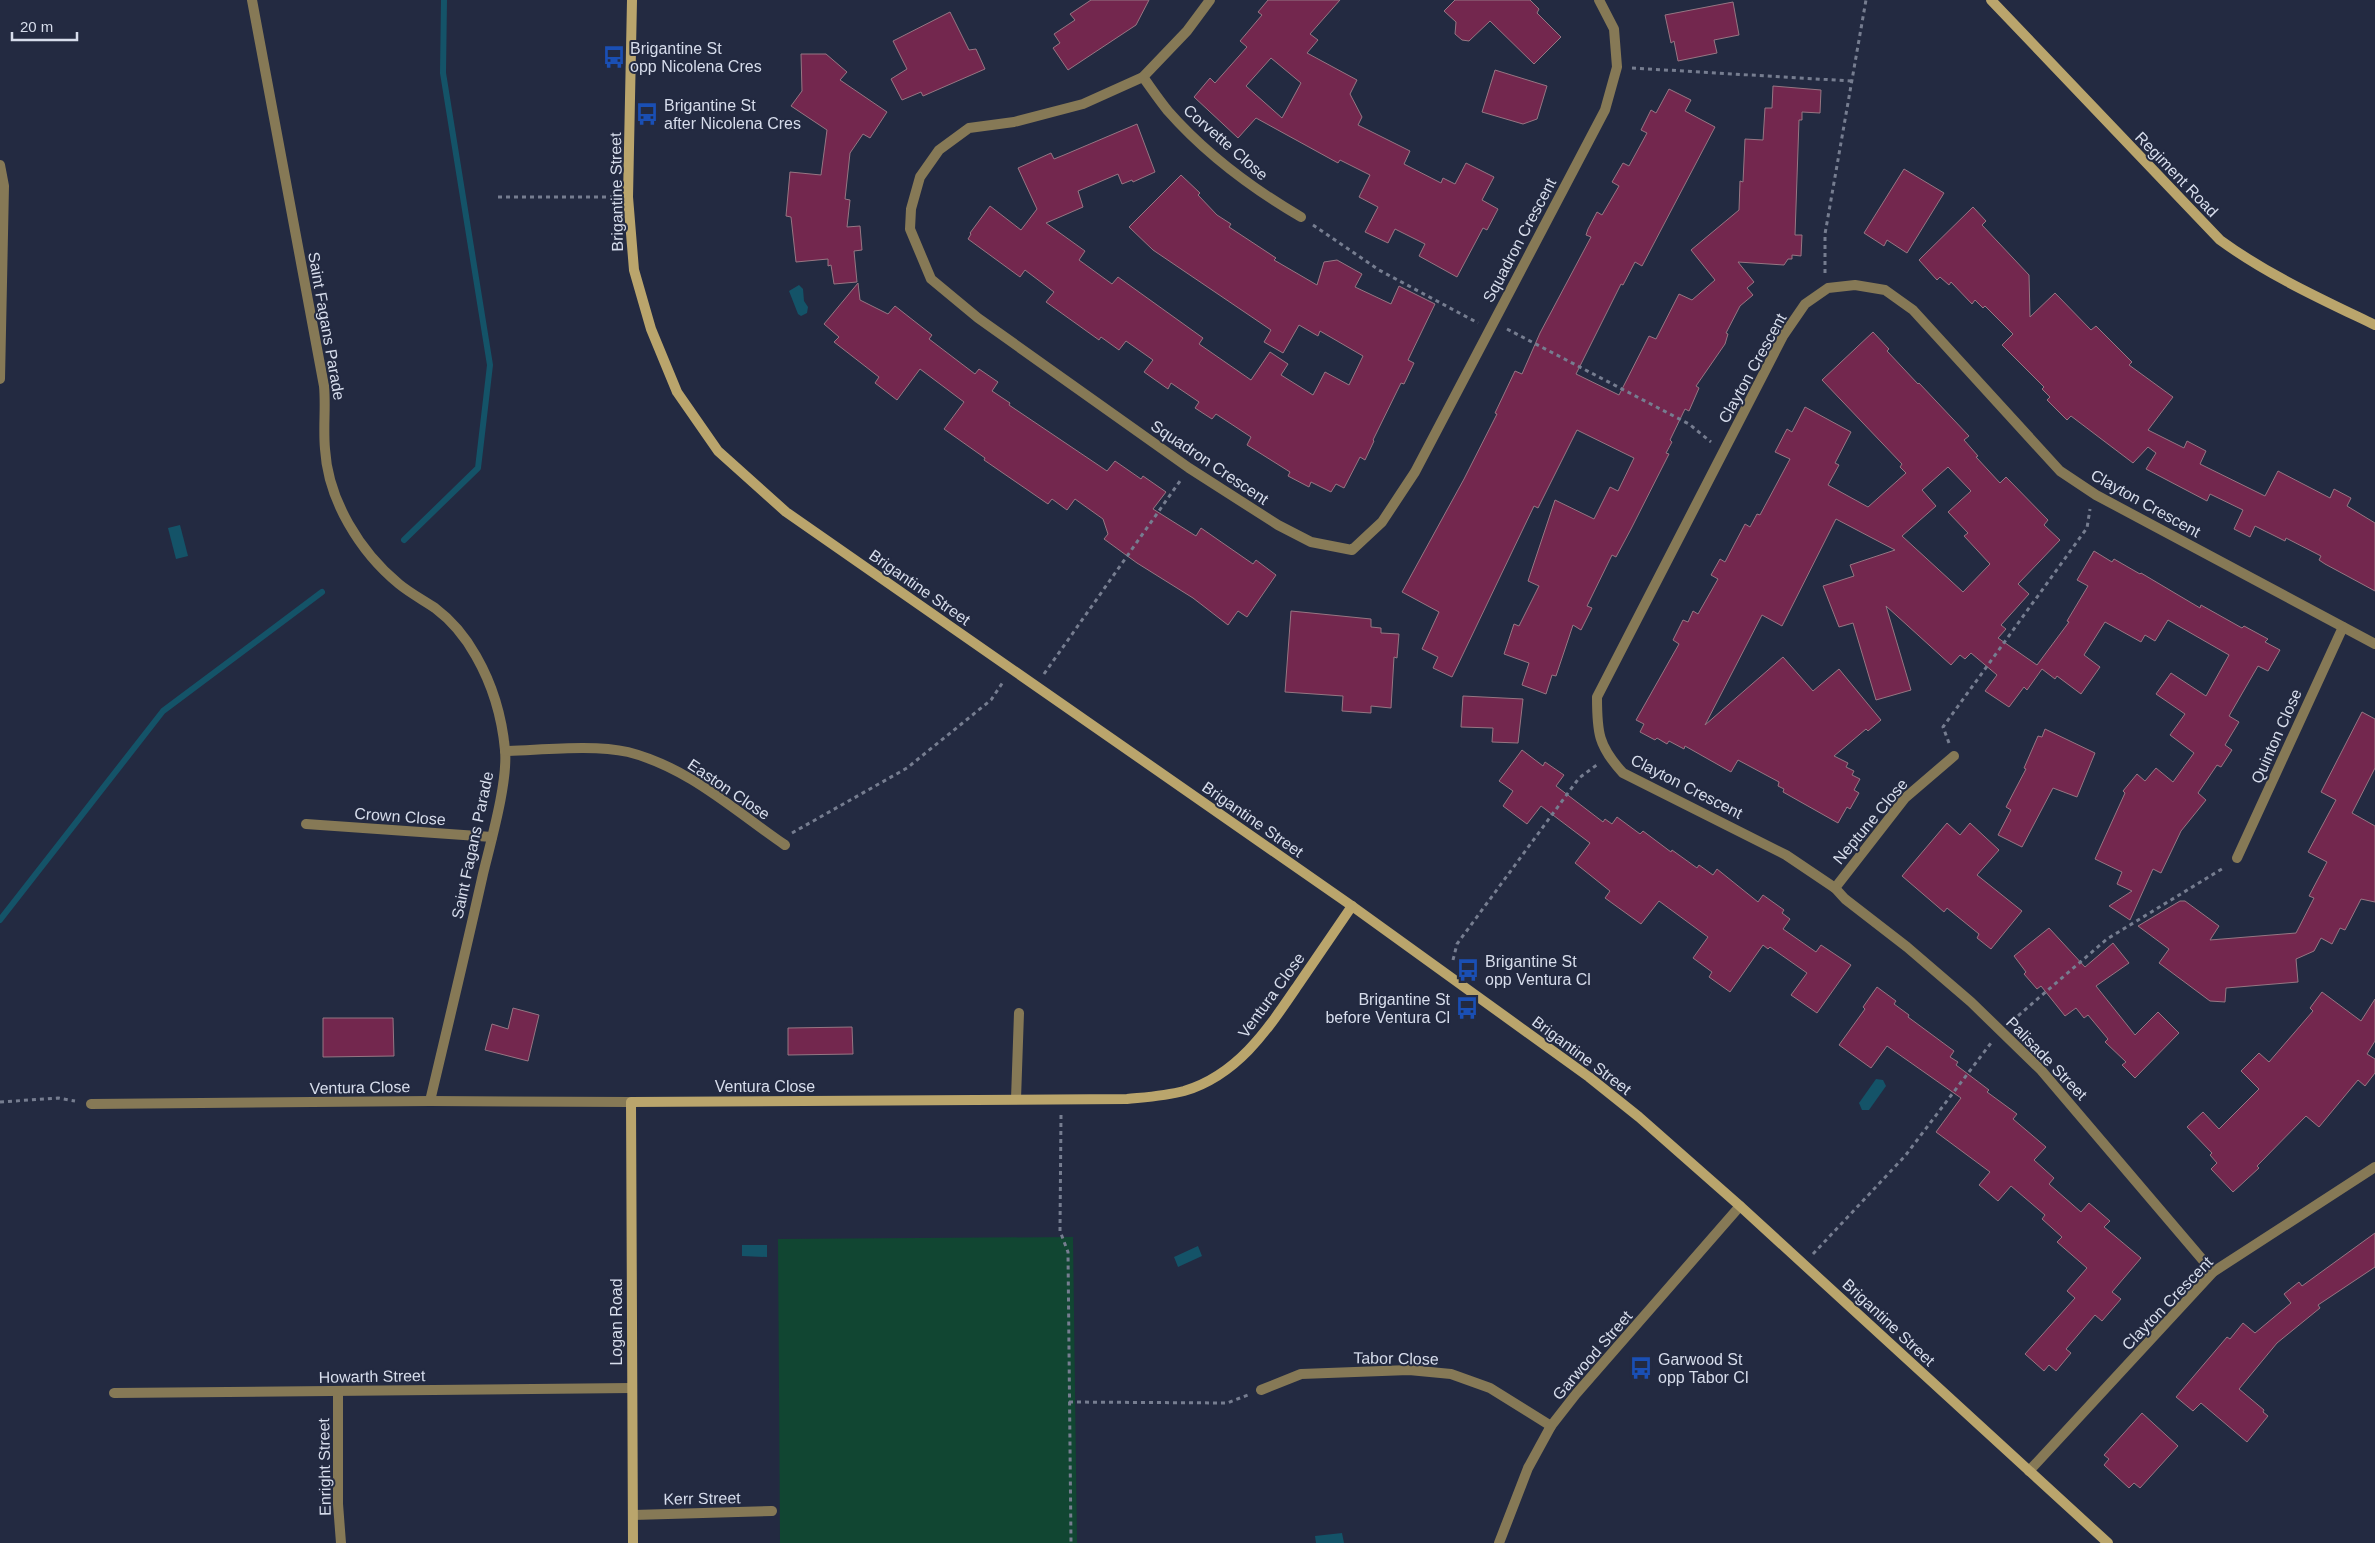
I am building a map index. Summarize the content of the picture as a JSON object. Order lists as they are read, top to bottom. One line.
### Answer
{"streets":{"street":["Corvette Close","Regiment Road","Brigantine Street","Squadron Crescent","Saint Fagans Parade","Clayton Crescent","Quinton Close","Easton Close","Crown Close","Neptune Close","Ventura Close","Palisade Street","Logan Road","Garwood Street","Tabor Close","Howarth Street","Enright Street","Kerr Street"]},"crossings":[["Corvette Close","Squadron Crescent"],["Brigantine Street","Clayton Crescent"],["Brigantine Street","Ventura Close"],["Brigantine Street","Garwood Street"],["Saint Fagans Parade","Easton Close"],["Saint Fagans Parade","Crown Close"],["Saint Fagans Parade","Ventura Close"],["Clayton Crescent","Quinton Close"],["Clayton Crescent","Neptune Close"],["Clayton Crescent","Palisade Street"],["Neptune Close","Palisade Street"],["Ventura Close","Logan Road"],["Logan Road","Howarth Street"],["Logan Road","Kerr Street"],["Garwood Street","Tabor Close"],["Howarth Street","Enright Street"]],"places":{"bus stop":["Brigantine St opp Nicolena Cres","Brigantine St after Nicolena Cres","Brigantine St opp Ventura Cl","Brigantine St before Ventura Cl","Garwood St opp Tabor Cl"]},"scale_bar":"20 m"}
